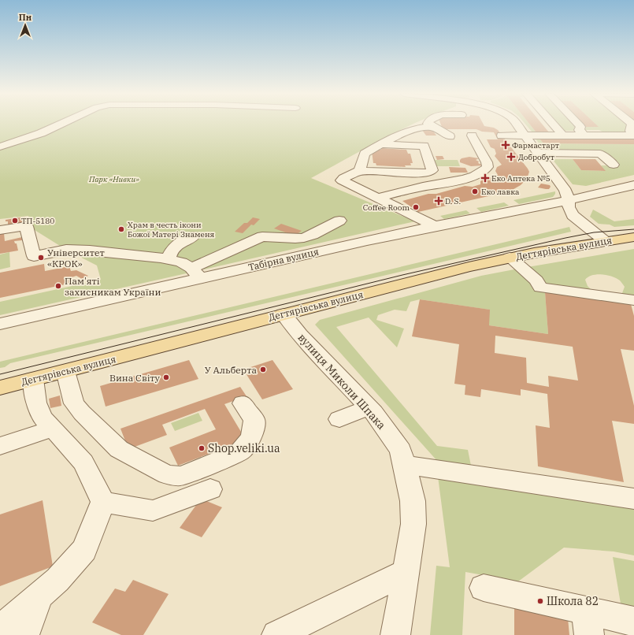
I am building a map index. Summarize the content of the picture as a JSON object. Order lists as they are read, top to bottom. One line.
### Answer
{"streets":{"main road":["Дегтярівська вулиця"],"street":["Табірна вулиця","вулиця Миколи Шпака"]},"crossings":[["Дегтярівська вулиця","вулиця Миколи Шпака"]],"parks":["Парк «Нивки»"],"places":{"health":["Фармастарт","Добробут","Еко Аптека №5","D. S."],"other":["Еко лавка","Coffee Room","ТП-5180","Храм в честь ікони Божої Матері Знаменя","Університет «КРОК»","Пам'яті захисникам України","У Альберта","Вина Світу","Shop.veliki.ua","Школа 82"]},"north":"top"}
